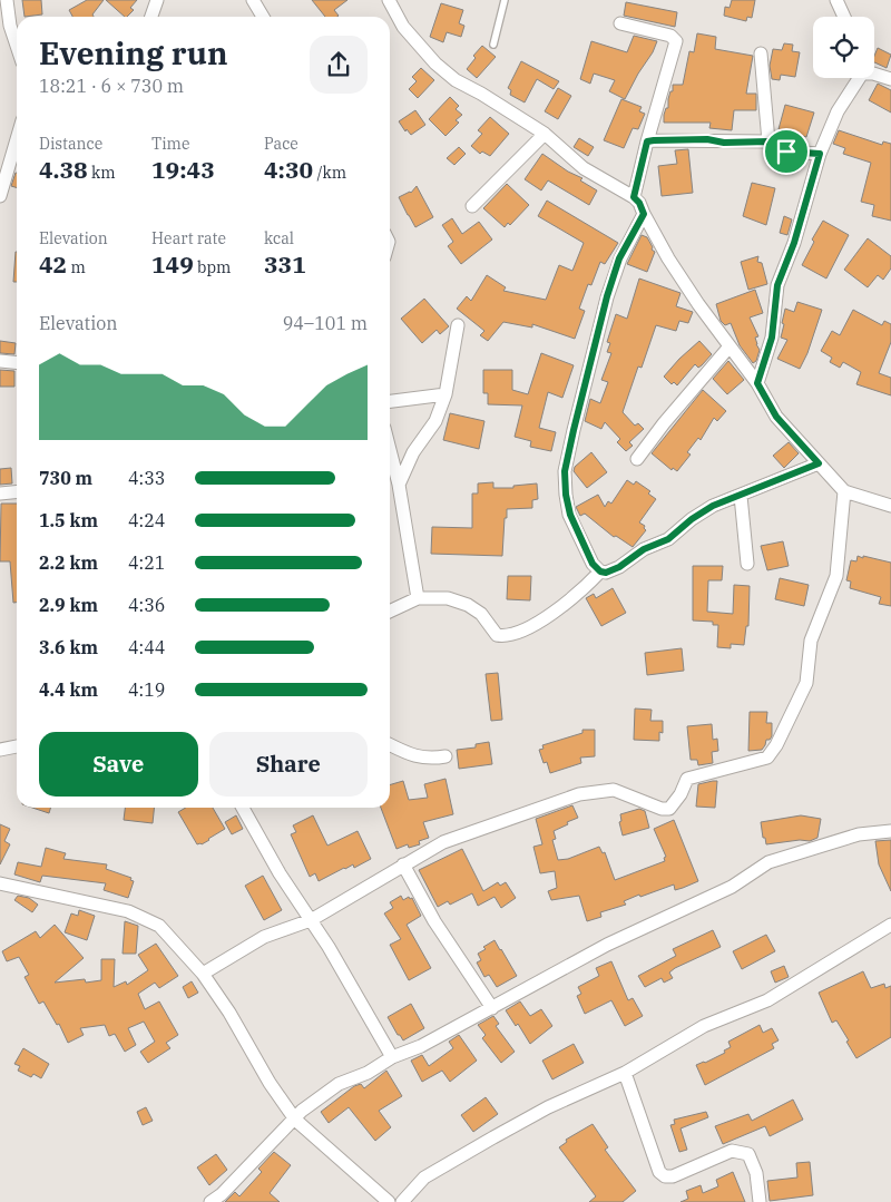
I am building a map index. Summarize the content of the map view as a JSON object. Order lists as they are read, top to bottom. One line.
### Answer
{"page":{"heading":["Evening run","18:21 · 6 × 730 m"],"stats":[["Distance","4.38 km"],["Time","19:43"],["Pace","4:30 /km"],["Elevation","42 m"],["Heart rate","149 bpm"],["kcal","331"]],"chart":["Elevation","94–101 m"],"list":[{"name":"730 m","note":"4:33"},{"name":"1.5 km","note":"4:24"},{"name":"2.2 km","note":"4:21"},{"name":"2.9 km","note":"4:36"},{"name":"3.6 km","note":"4:44"},{"name":"4.4 km","note":"4:19"}],"buttons":["Save","Share"]}}
